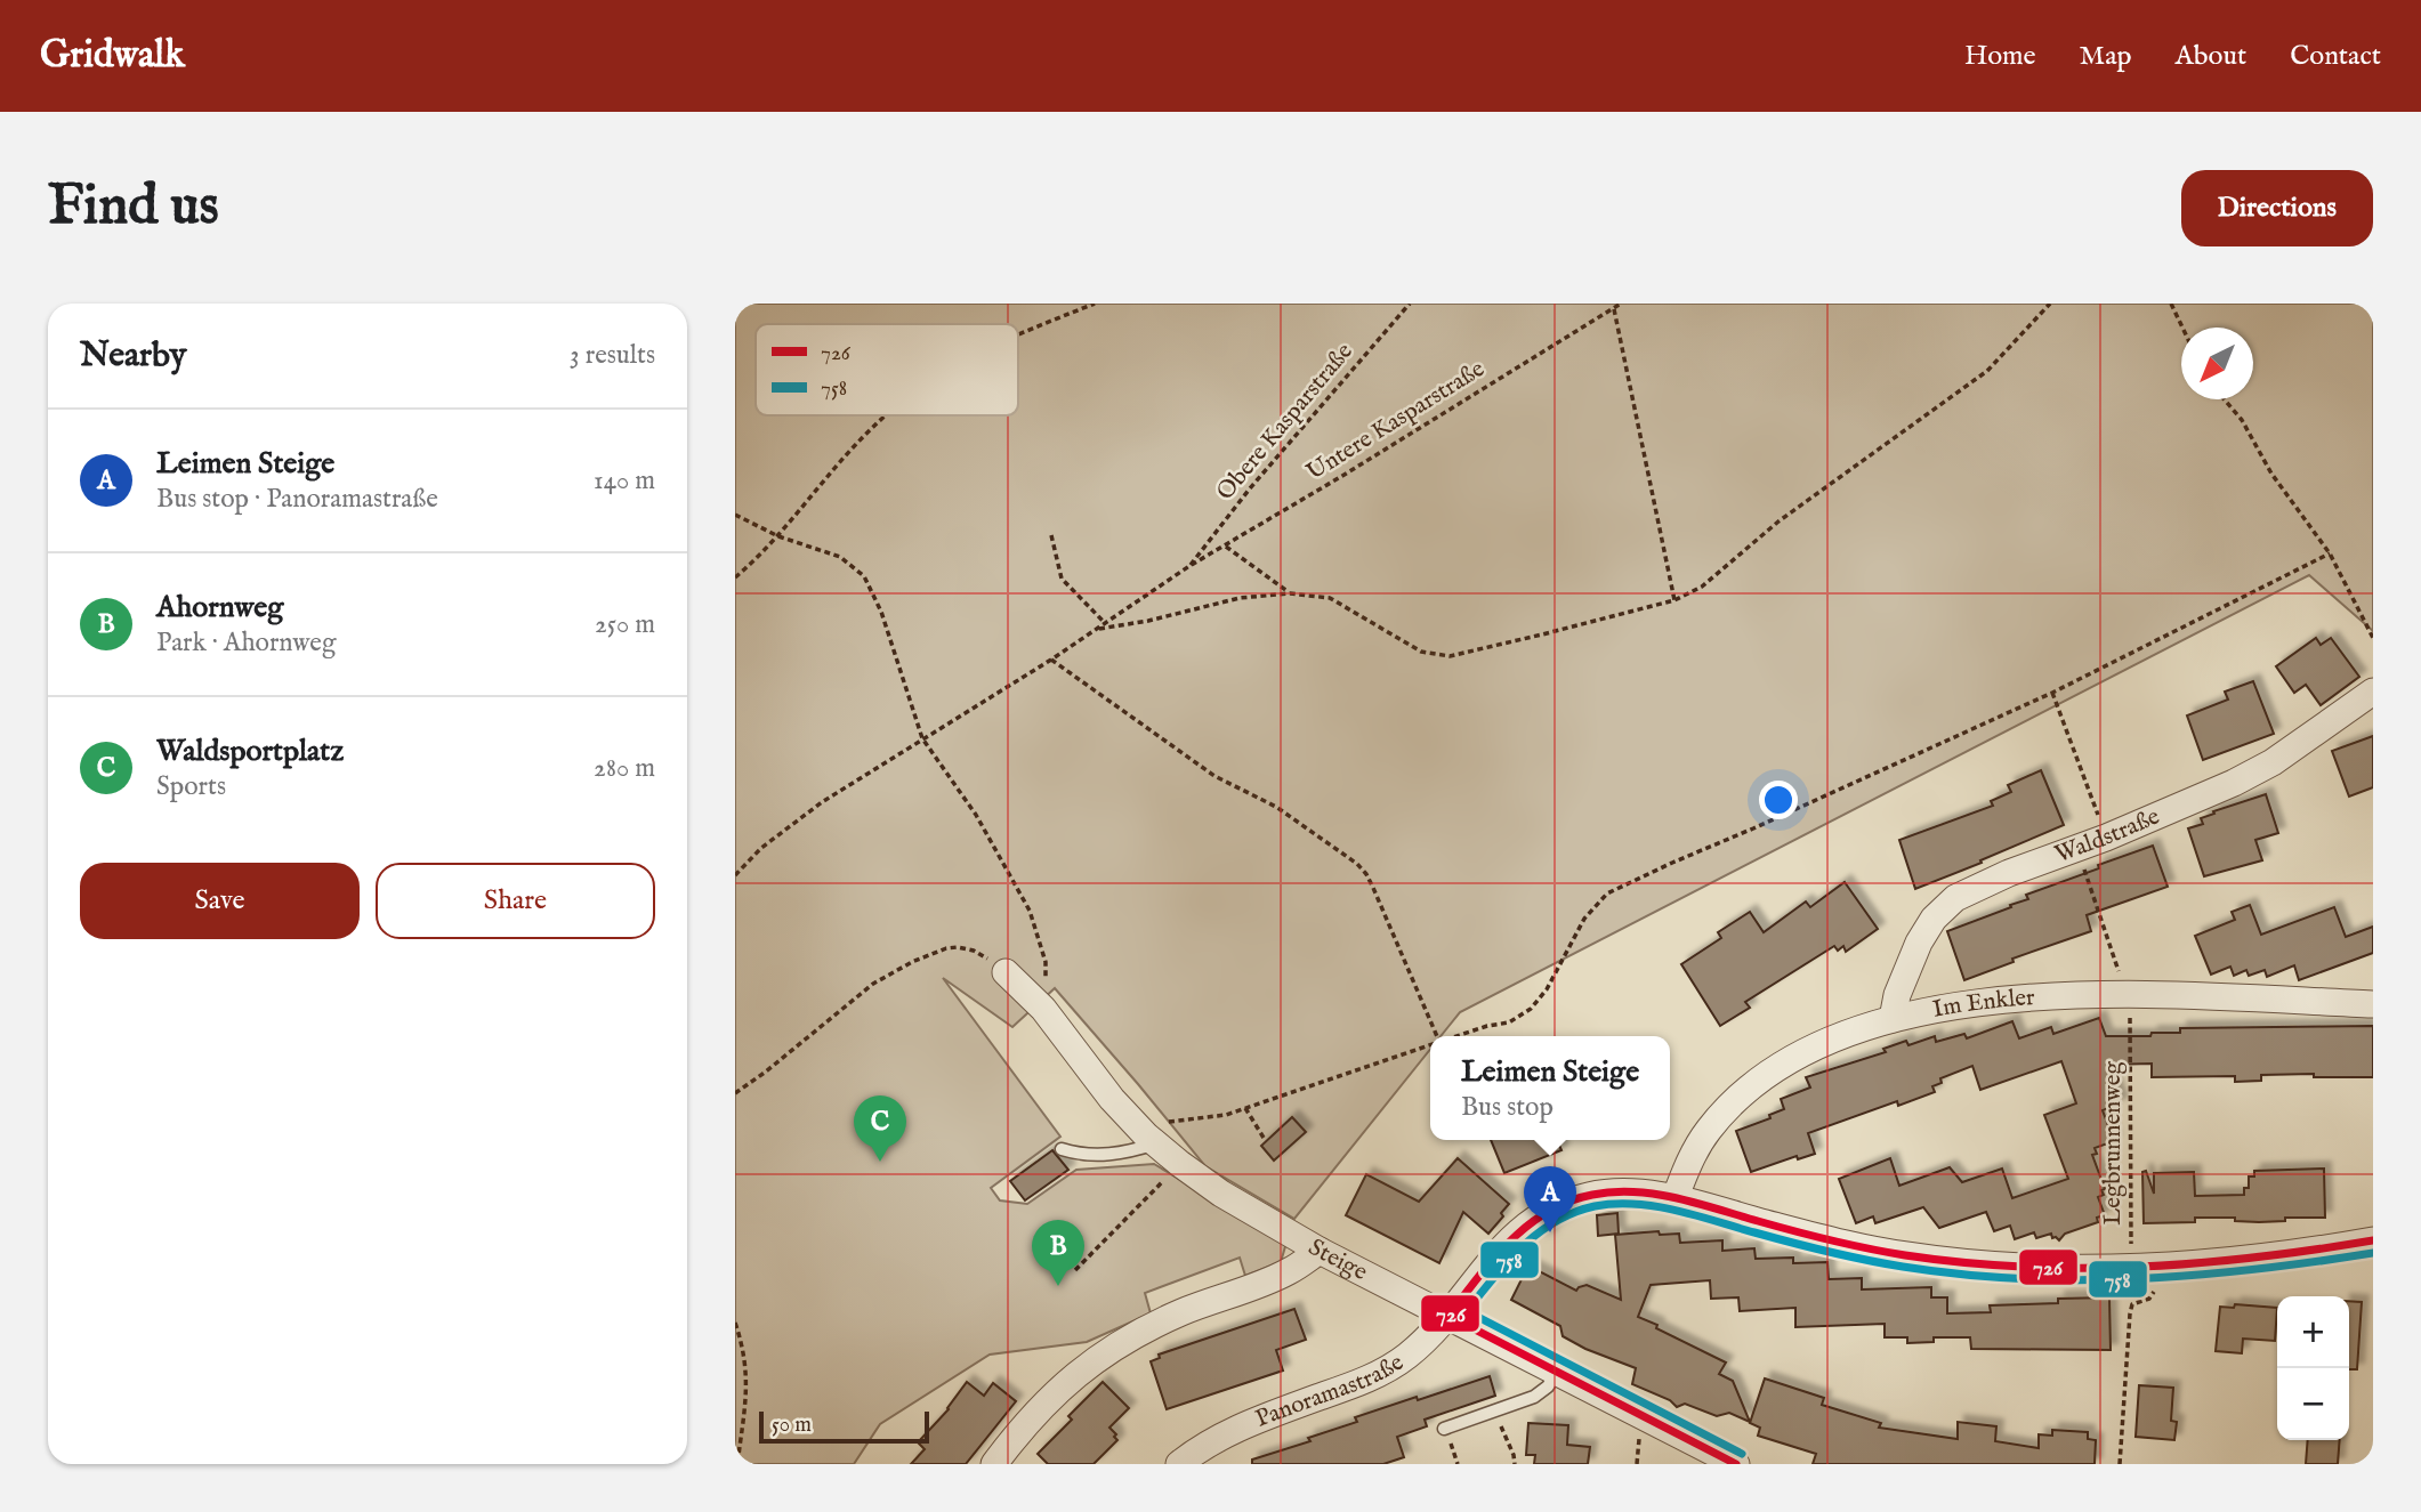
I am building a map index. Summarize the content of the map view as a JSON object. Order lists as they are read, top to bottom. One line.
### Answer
{"streets":{"street":["Waldstraße","Im Enkler","Steige","Panoramastraße"],"path":["Untere Kasparstraße","Obere Kasparstraße","Legbrunnenweg"]},"crossings":[["Untere Kasparstraße","Obere Kasparstraße"],["Waldstraße","Im Enkler"],["Waldstraße","Legbrunnenweg"],["Im Enkler","Legbrunnenweg"],["Im Enkler","Panoramastraße"],["Legbrunnenweg","Panoramastraße"],["Steige","Panoramastraße"]],"lines":["transit line 726","transit line 758"],"legend":["726","758"],"scale_bar":"50 m","north":"bottom left","page":{"header":"Gridwalk","nav":["Home","Map","About","Contact"],"buttons":["Directions",["Save","Share"]],"title":"Find us","heading":["Nearby","3 results"],"list":[{"mark":"A","name":"Leimen Steige","note":"Bus stop · Panoramastraße","value":"140 m"},{"mark":"B","name":"Ahornweg","note":"Park · Ahornweg","value":"250 m"},{"mark":"C","name":"Waldsportplatz","note":"Sports","value":"280 m"}],"popup":["Leimen Steige","Bus stop"],"pins":["C","A","B"],"map_buttons":["+","−"],"scale":"50 m"}}
